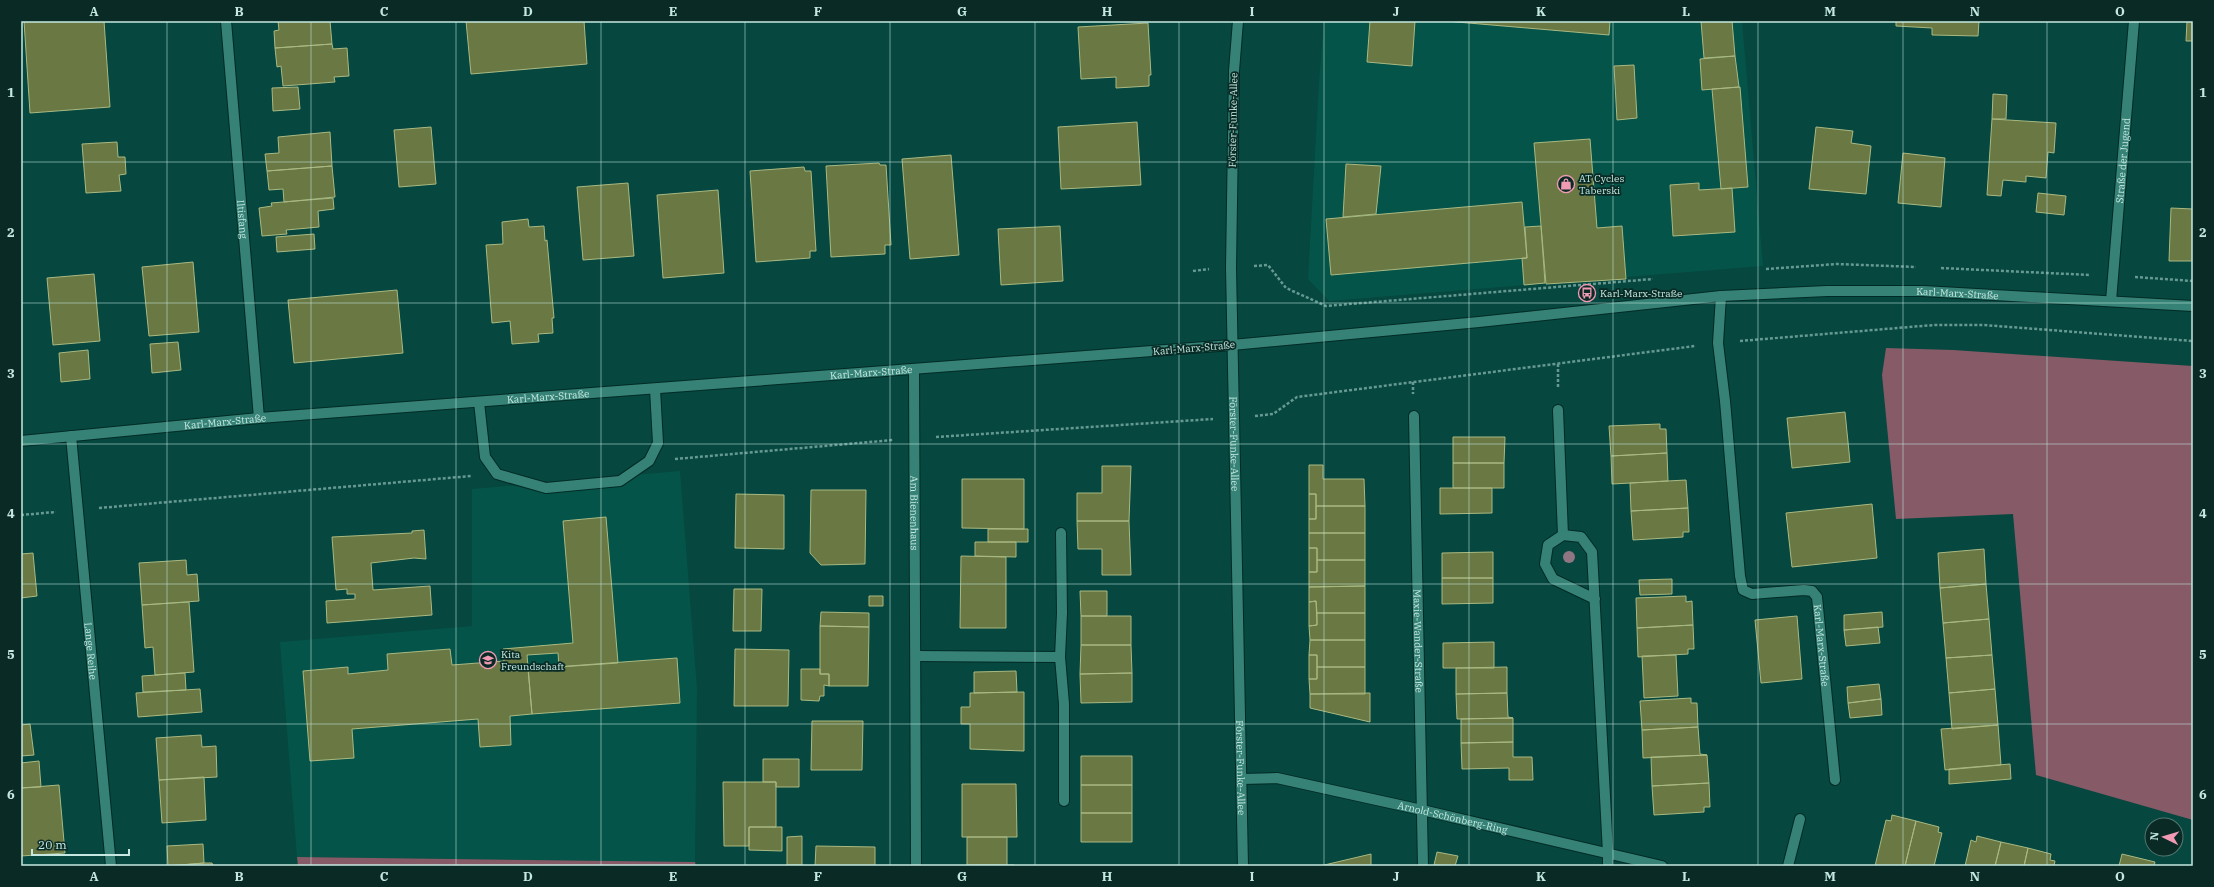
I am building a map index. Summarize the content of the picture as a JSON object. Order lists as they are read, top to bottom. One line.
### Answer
{"streets":{"street":["Förster-Funke-Allee","Straße der Jugend","Iltisfang","Karl-Marx-Straße","Am Bienenhaus","Maxie-Wander-Straße","Lange Reihe","Arnold-Schönberg-Ring"]},"crossings":[["Förster-Funke-Allee","Karl-Marx-Straße"],["Förster-Funke-Allee","Arnold-Schönberg-Ring"],["Straße der Jugend","Karl-Marx-Straße"],["Iltisfang","Karl-Marx-Straße"],["Karl-Marx-Straße","Am Bienenhaus"],["Karl-Marx-Straße","Lange Reihe"],["Maxie-Wander-Straße","Arnold-Schönberg-Ring"]],"places":{"shop":["AT Cycles Taberski"],"bus stop":["Karl-Marx-Straße"],"school or university":["Kita Freundschaft"]},"scale_bar":"20 m","north":"left","grid":{"columns":["A","B","C","D","E","F","G","H","I","J","K","L","M","N","O"],"rows":["1","2","3","4","5","6"]}}
